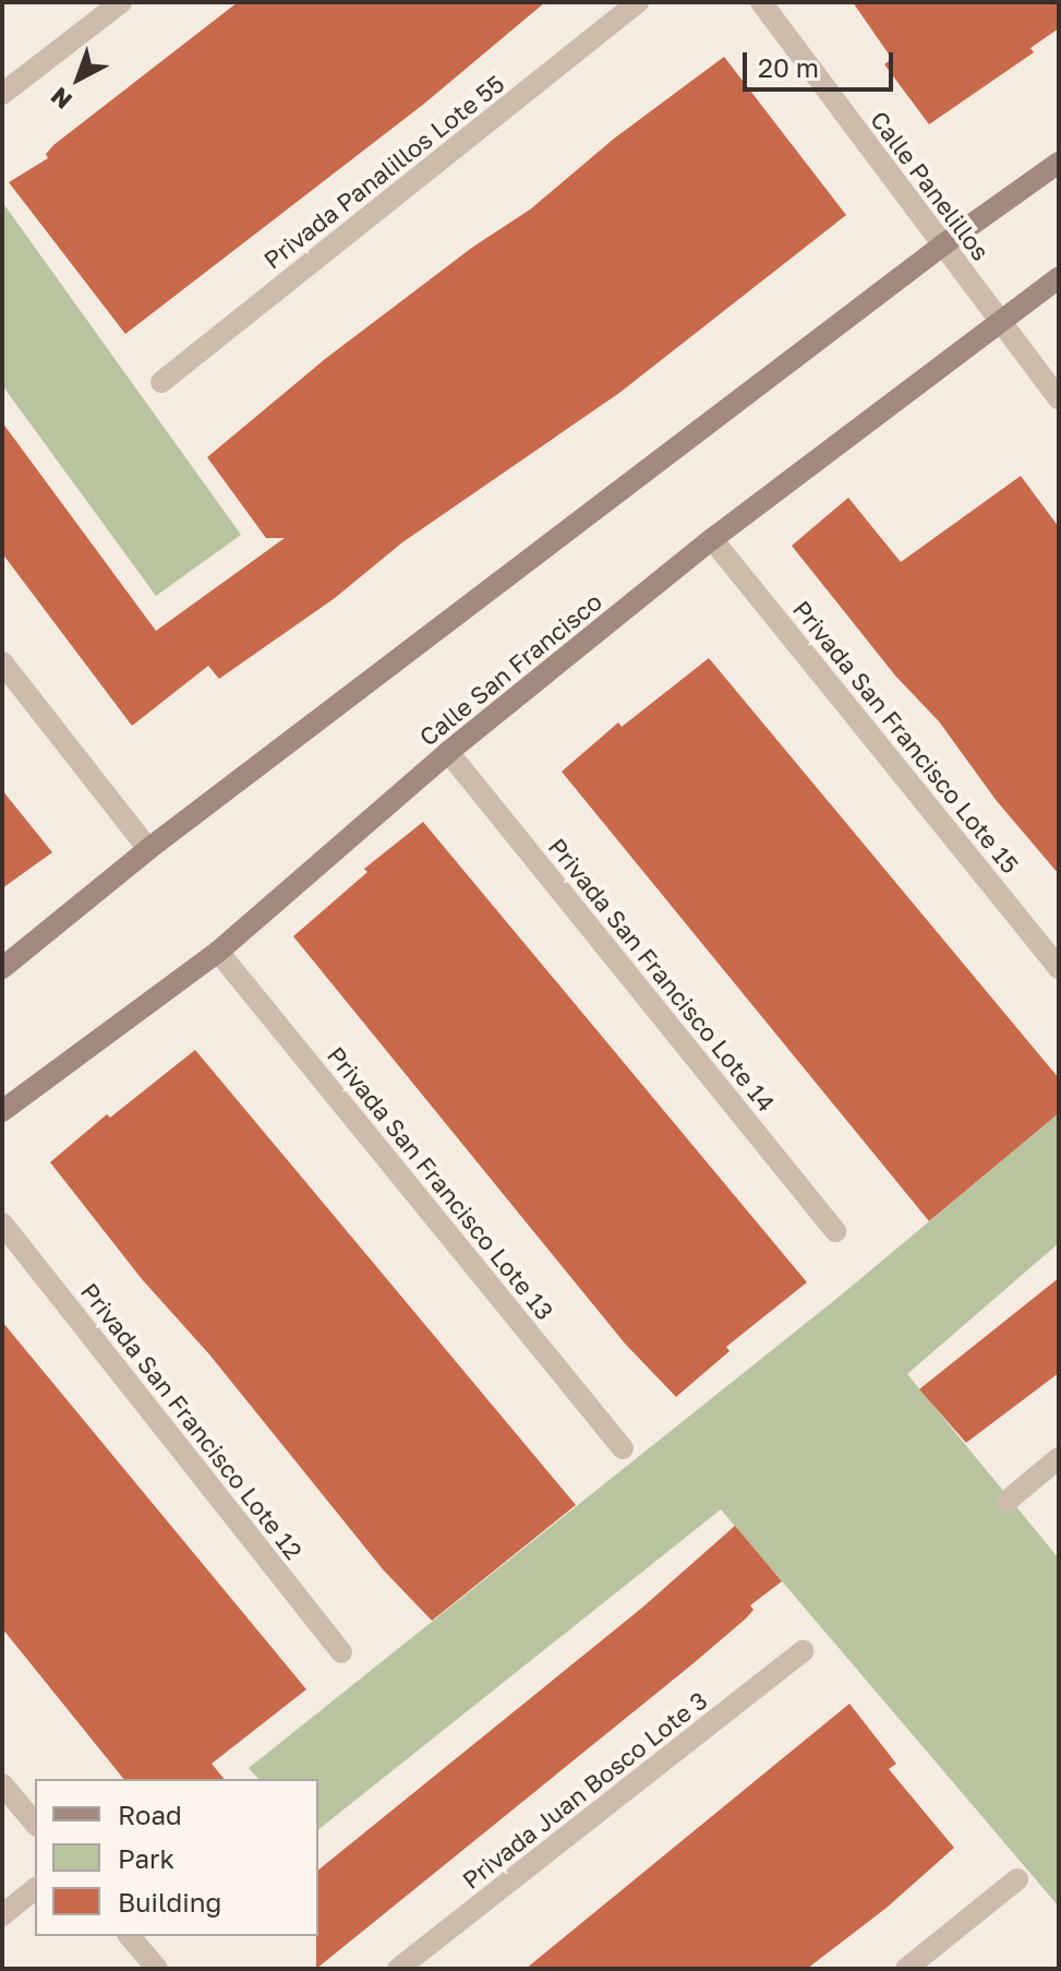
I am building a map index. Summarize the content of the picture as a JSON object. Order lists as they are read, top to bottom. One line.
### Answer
{"streets":{"street":["Privada Panalillos Lote 55","Calle Panelillos","Calle San Francisco","Privada San Francisco Lote 15","Privada San Francisco Lote 14","Privada San Francisco Lote 13","Privada San Francisco Lote 12","Privada Juan Bosco Lote 3"]},"crossings":[["Calle Panelillos","Calle San Francisco"],["Calle San Francisco","Privada San Francisco Lote 15"],["Calle San Francisco","Privada San Francisco Lote 14"],["Calle San Francisco","Privada San Francisco Lote 13"]],"legend":["Road","Park","Building"],"scale_bar":"20 m","north":"bottom left"}
